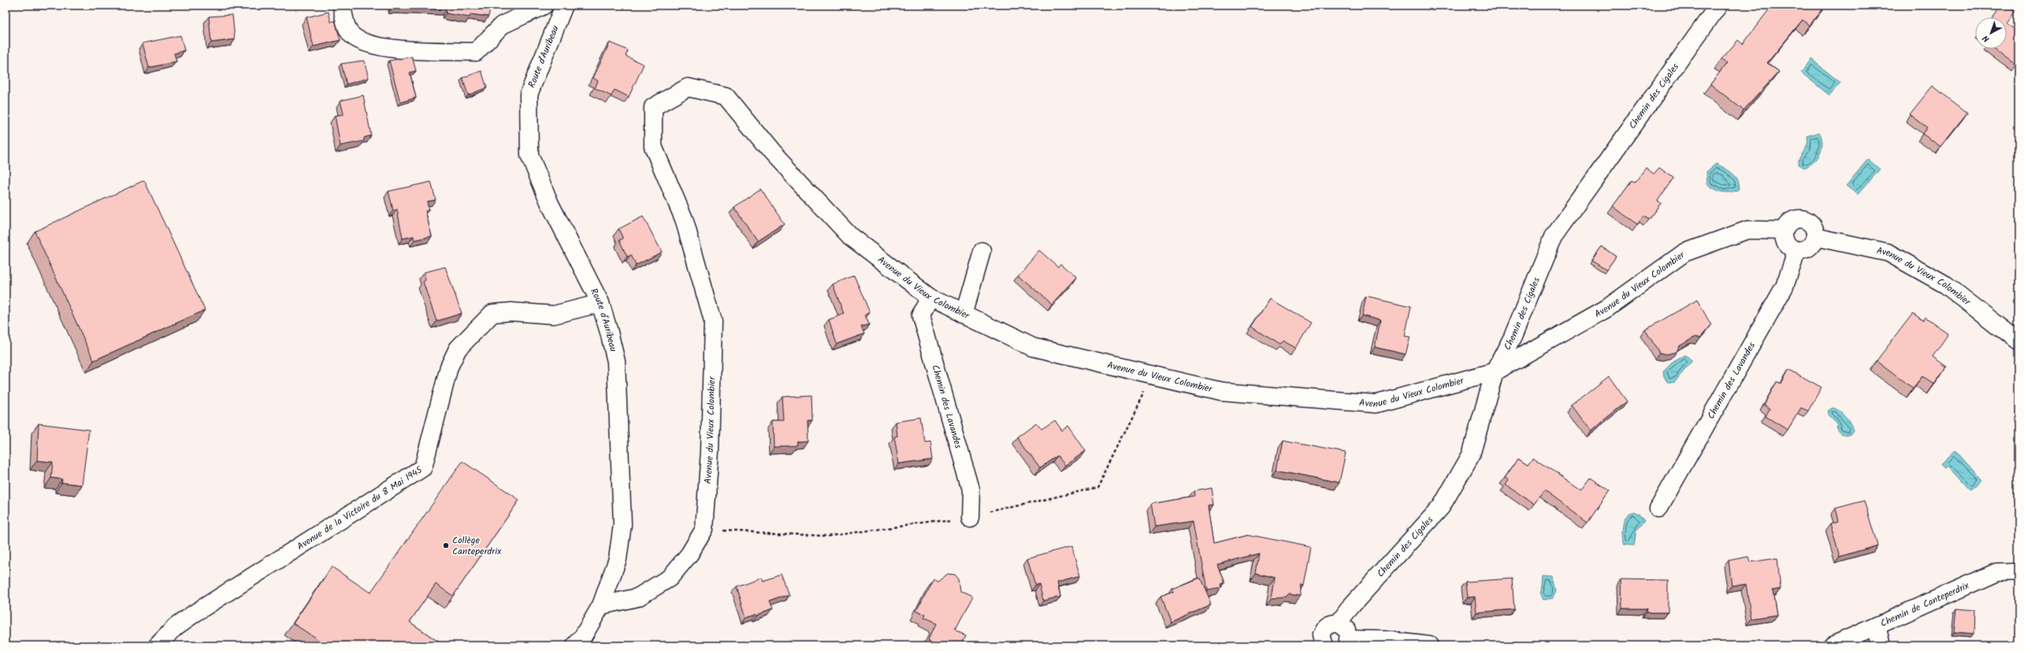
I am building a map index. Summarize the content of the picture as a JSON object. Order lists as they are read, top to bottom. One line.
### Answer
{"streets":{"street":["Route d'Auribeau","Chemin des Cigales","Avenue du Vieux Colombier","Chemin des Lavandes","Avenue de la Victoire du 8 Mai 1945","Chemin de Canteperdrix"]},"crossings":[["Route d'Auribeau","Avenue du Vieux Colombier"],["Route d'Auribeau","Avenue de la Victoire du 8 Mai 1945"],["Chemin des Cigales","Avenue du Vieux Colombier"],["Avenue du Vieux Colombier","Chemin des Lavandes"]],"places":["Collège Canteperdrix"],"north":"bottom left"}
